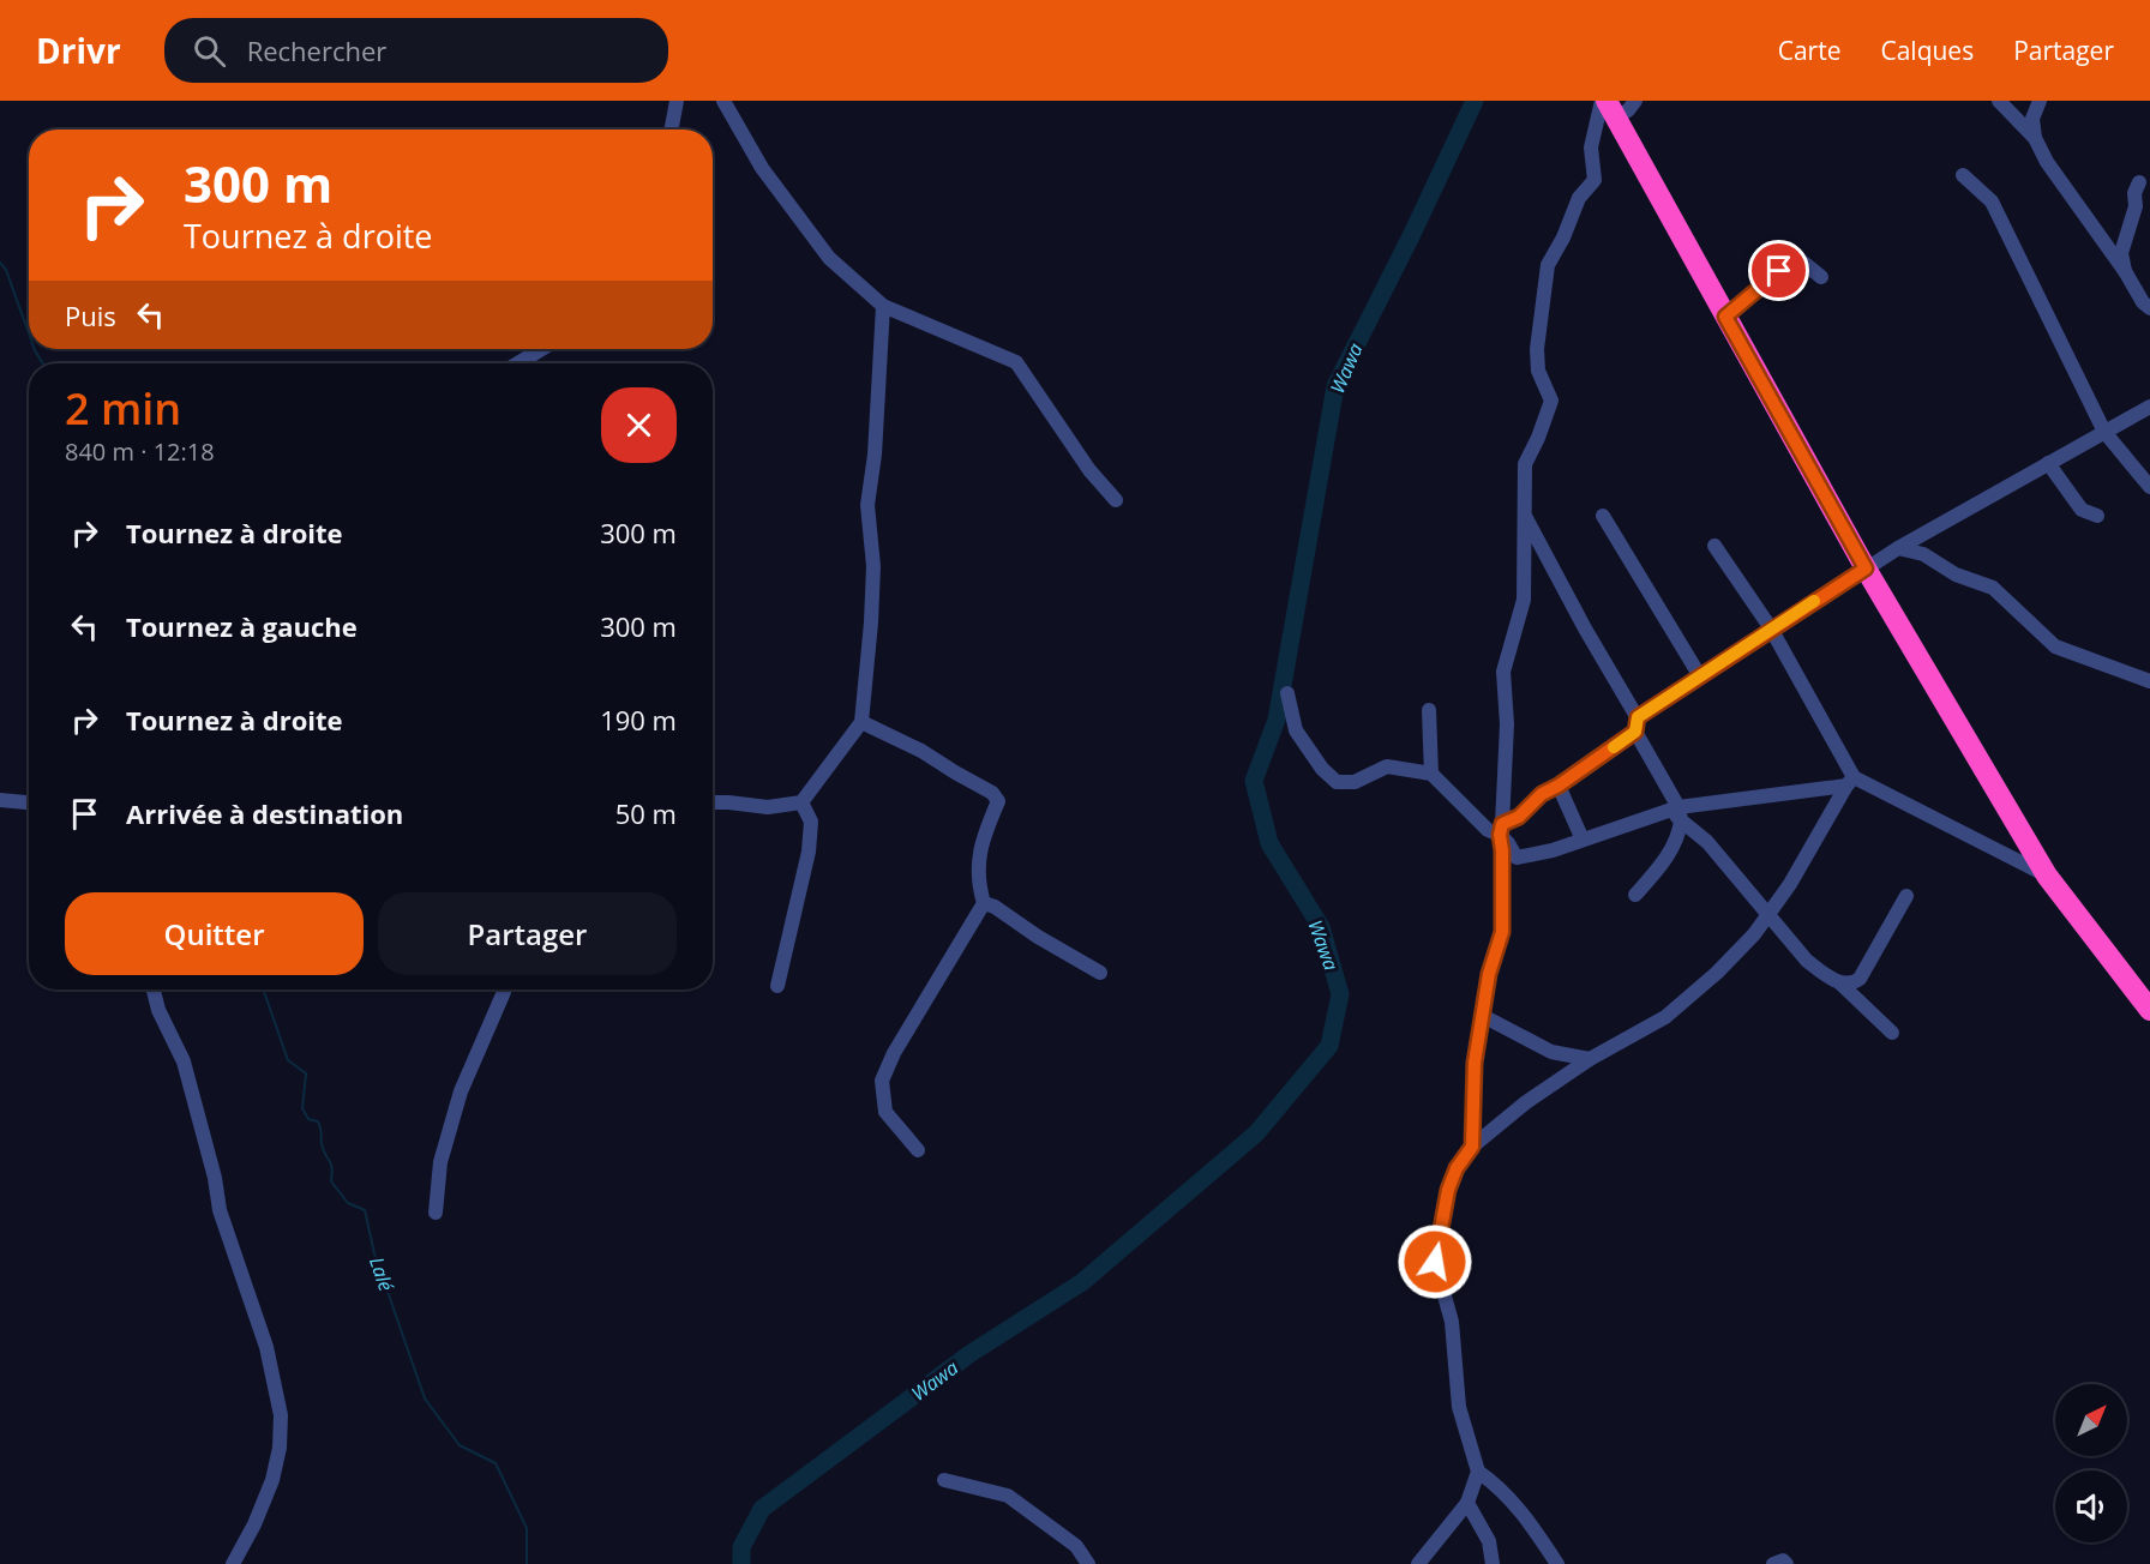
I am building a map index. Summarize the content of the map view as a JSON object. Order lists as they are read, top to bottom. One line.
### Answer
{"water":["Wawa","Lalé"],"north":"top right","page":{"header":"Drivr","search":"Rechercher","nav":["Carte","Calques","Partager"],"turn":["300 m","Tournez à droite"],"then":"Puis","heading":["2 min","840 m · 12:18"],"list":[{"name":"Tournez à droite","value":"300 m"},{"name":"Tournez à gauche","value":"300 m"},{"name":"Tournez à droite","value":"190 m"},{"name":"Arrivée à destination","value":"50 m"}],"buttons":["Quitter","Partager"]}}
